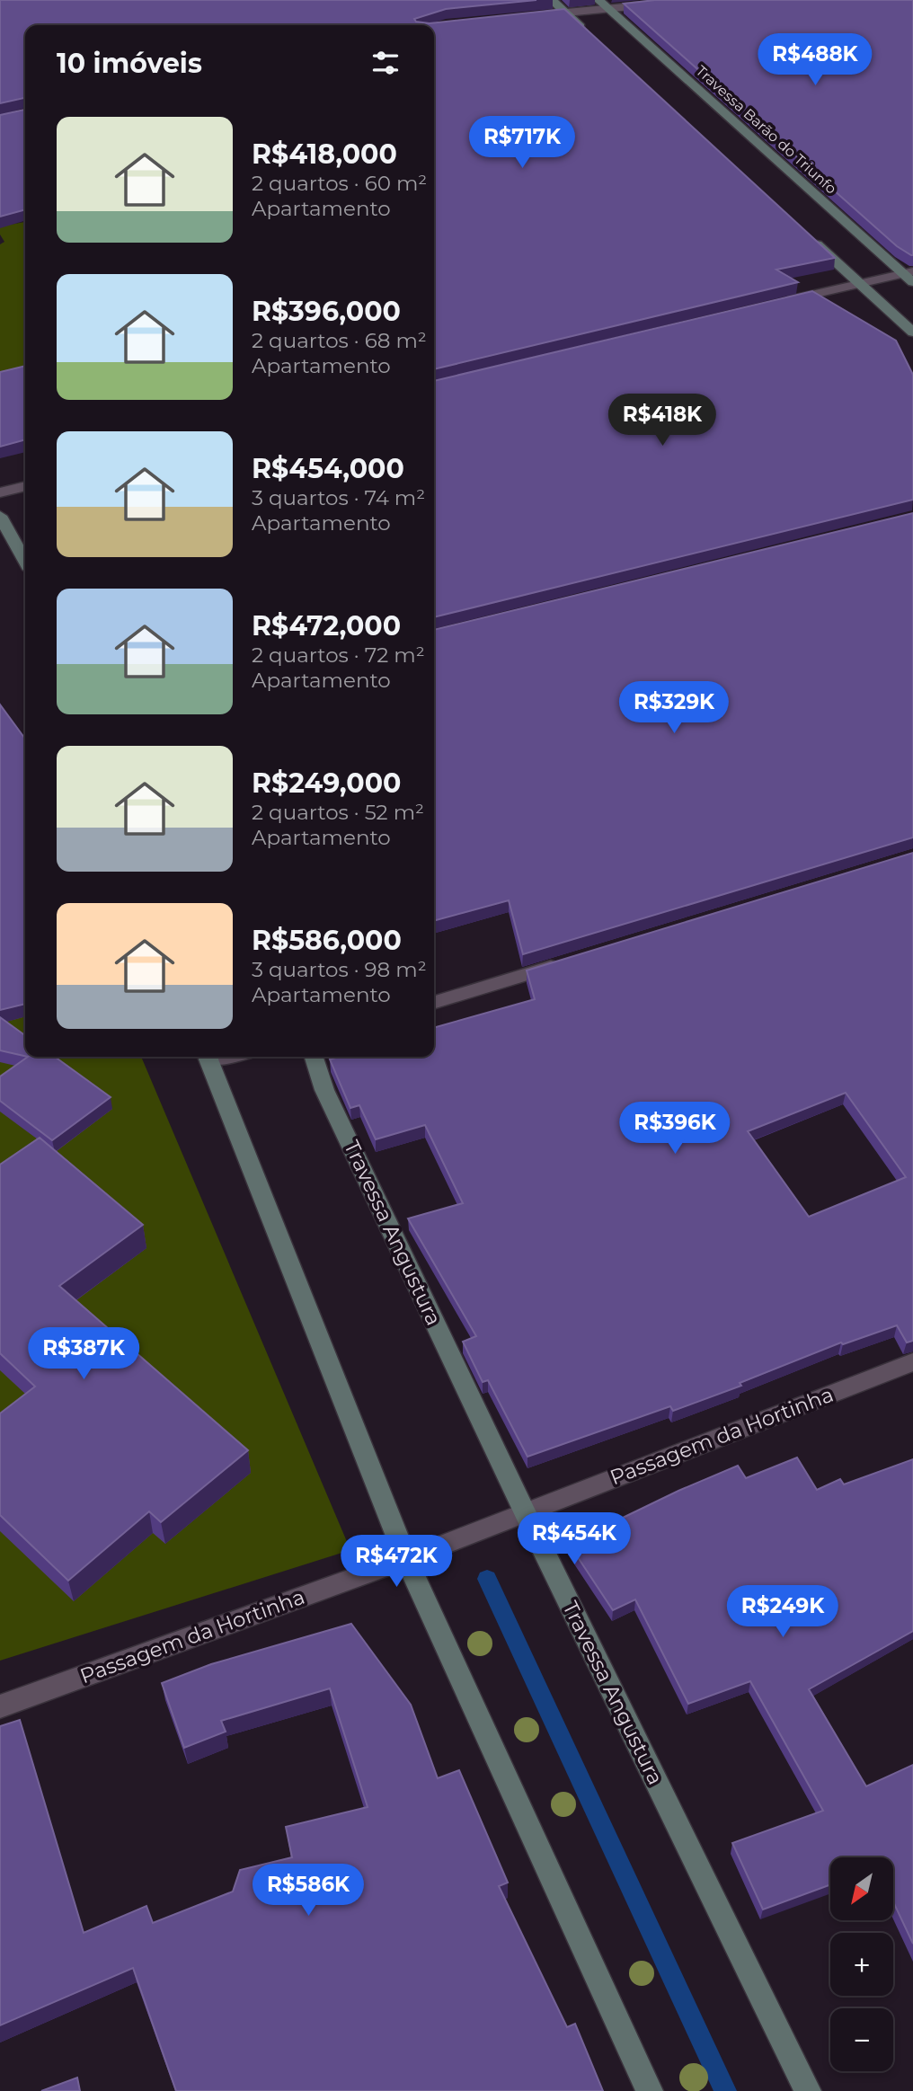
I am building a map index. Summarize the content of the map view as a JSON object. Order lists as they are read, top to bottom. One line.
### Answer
{"streets":{"street":["Travessa Barão do Triunfo","Travessa Angustura","Passagem da Hortinha"]},"crossings":[["Travessa Angustura","Passagem da Hortinha"]],"north":"bottom left","page":{"heading":"10 imóveis","price":["R$488K","R$717K","R$418K","R$329K","R$396K","R$387K","R$454K","R$472K","R$249K","R$586K"],"list":[{"name":"R$418,000","note":"2 quartos · 60 m² · Apartamento"},{"name":"R$396,000","note":"2 quartos · 68 m² · Apartamento"},{"name":"R$454,000","note":"3 quartos · 74 m² · Apartamento"},{"name":"R$472,000","note":"2 quartos · 72 m² · Apartamento"},{"name":"R$249,000","note":"2 quartos · 52 m² · Apartamento"},{"name":"R$586,000","note":"3 quartos · 98 m² · Apartamento"}],"map_buttons":["+","−"]}}
